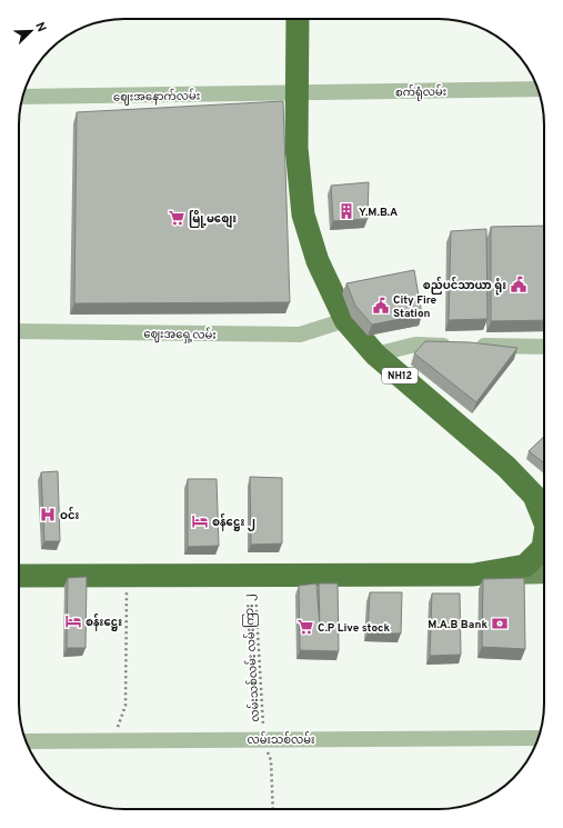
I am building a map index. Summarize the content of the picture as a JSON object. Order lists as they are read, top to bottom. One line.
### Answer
{"streets":{"highway":["NH12"],"street":["စက်ရုံလမ်း","ဈေးအနောက်လမ်း","ဈေးအရှေ့လမ်း","လမ်းသစ်လမ်း"],"path":["လမ်းသစ်လမ်း လမ်းကြား ၂"]},"crossings":[["စက်ရုံလမ်း","ဈေးအနောက်လမ်း"],["စက်ရုံလမ်း","NH12"],["ဈေးအနောက်လမ်း","NH12"],["ဈေးအရှေ့လမ်း","NH12"],["NH12","လမ်းသစ်လမ်း လမ်းကြား ၂"],["လမ်းသစ်လမ်း လမ်းကြား ၂","လမ်းသစ်လမ်း"]],"places":{"building":["Y.M.B.A"],"supermarket":["မြို့မစျေး","C.P Live stock"],"public building":["စည်ပင်သာယာ ရုံး","City Fire Station"],"hospital":["ဝင်း"],"hotel":["စန်ဋ္ဌေး ၂","စန်းဋ္ဌေး"],"bank":["M.A.B Bank"]},"north":"top right"}
